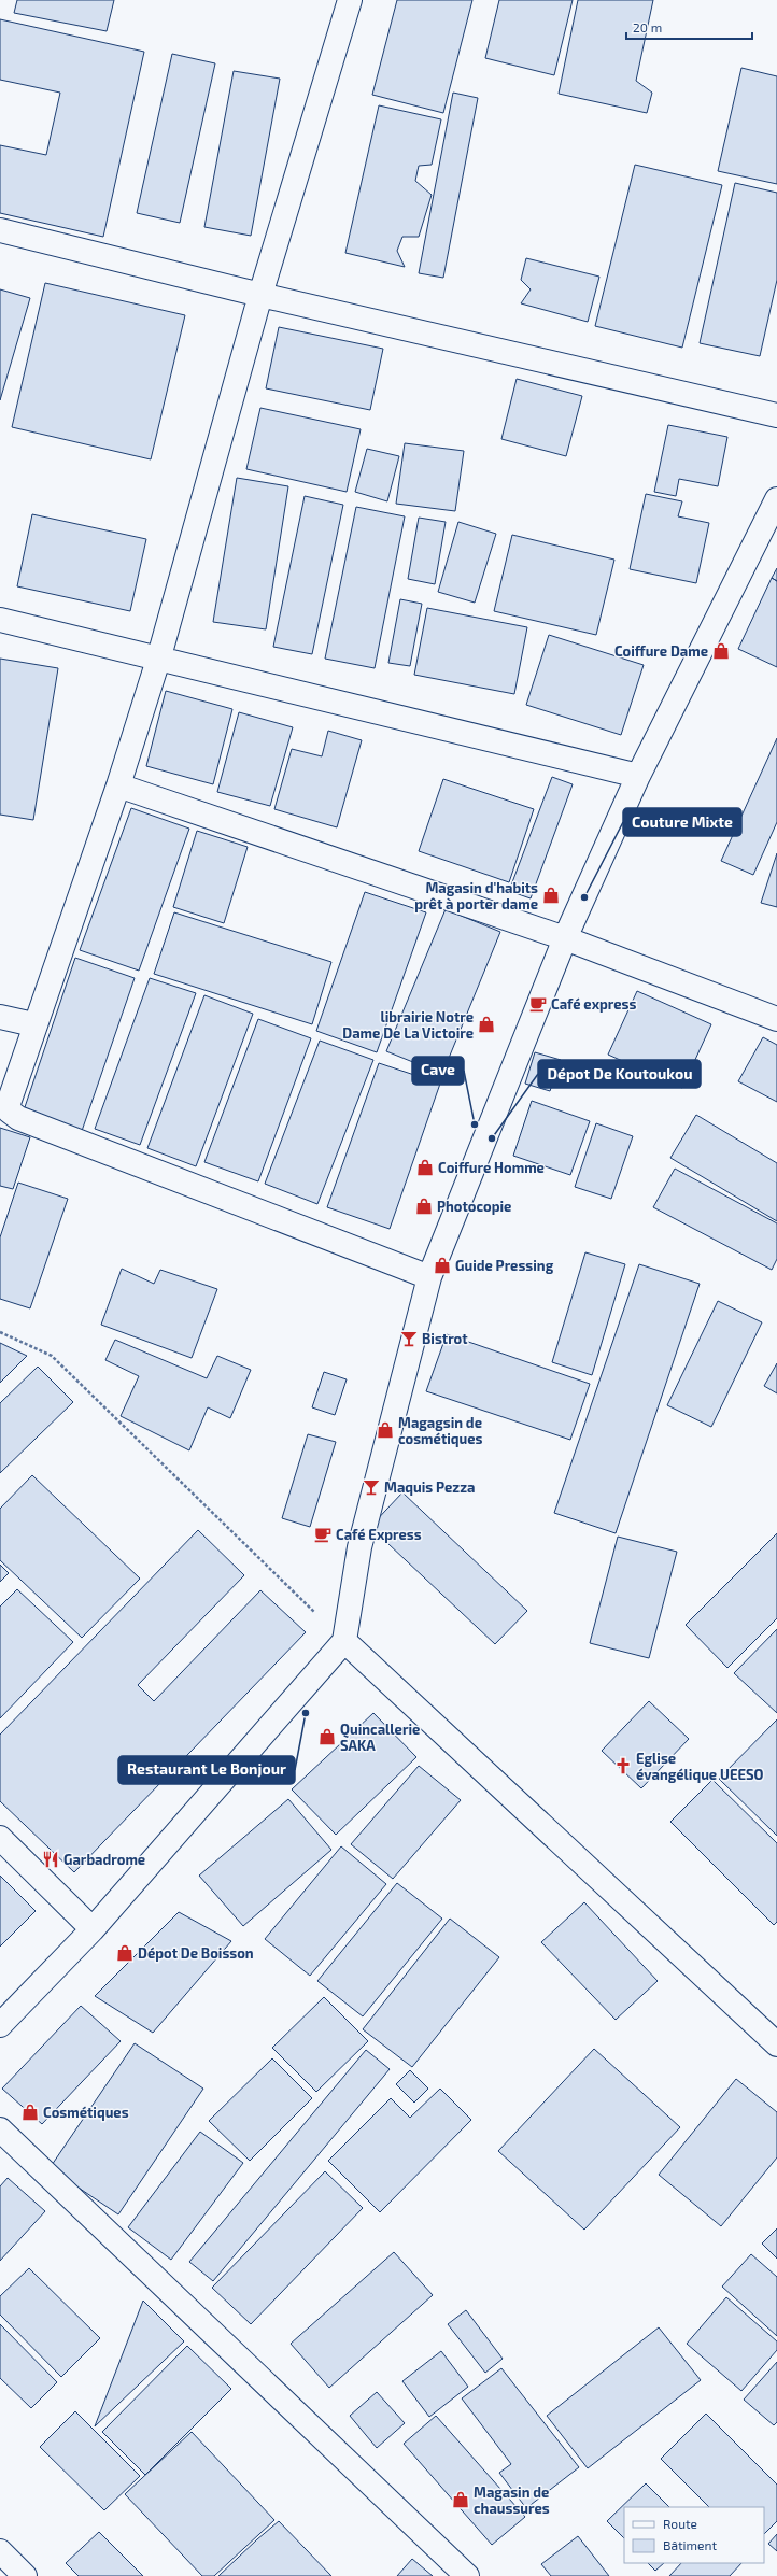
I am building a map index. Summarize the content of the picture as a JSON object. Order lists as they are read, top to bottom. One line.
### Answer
{"places":{"shop":["Coiffure Dame","Magasin d'habits prêt à porter dame","librairie Notre Dame De La Victoire","Coiffure Homme","Photocopie","Guide Pressing","Magagsin de cosmétiques","Quincallerie SAKA","Dépot De Boisson","Cosmétiques","Magasin de chaussures"],"other":["Couture Mixte","Cave","Dépot De Koutoukou","Restaurant Le Bonjour"],"cafe":["Café express","Café Express"],"bar":["Bistrot","Maquis Pezza"],"church":["Eglise évangélique UEESO"],"restaurant":["Garbadrome"]},"legend":["Route","Bâtiment"],"scale_bar":"20 m"}
